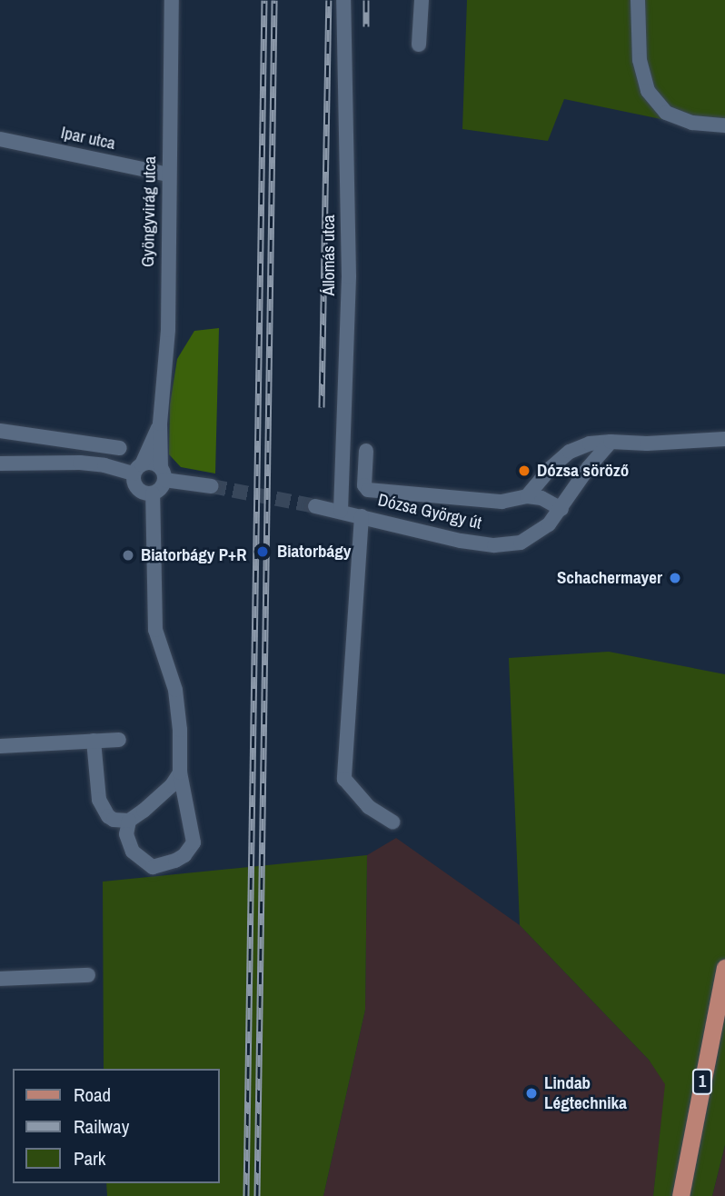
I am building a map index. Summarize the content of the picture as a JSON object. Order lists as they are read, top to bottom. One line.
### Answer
{"streets":{"main road":["1"],"street":["Ipar utca","Gyöngyvirág utca","Állomás utca","Dózsa György út"]},"crossings":[["Ipar utca","Gyöngyvirág utca"],["Állomás utca","Dózsa György út"]],"places":["Dózsa söröző","Biatorbágy","Biatorbágy P+R","Schachermayer","Lindab Légtechnika"],"legend":["Road","Railway","Park"]}
